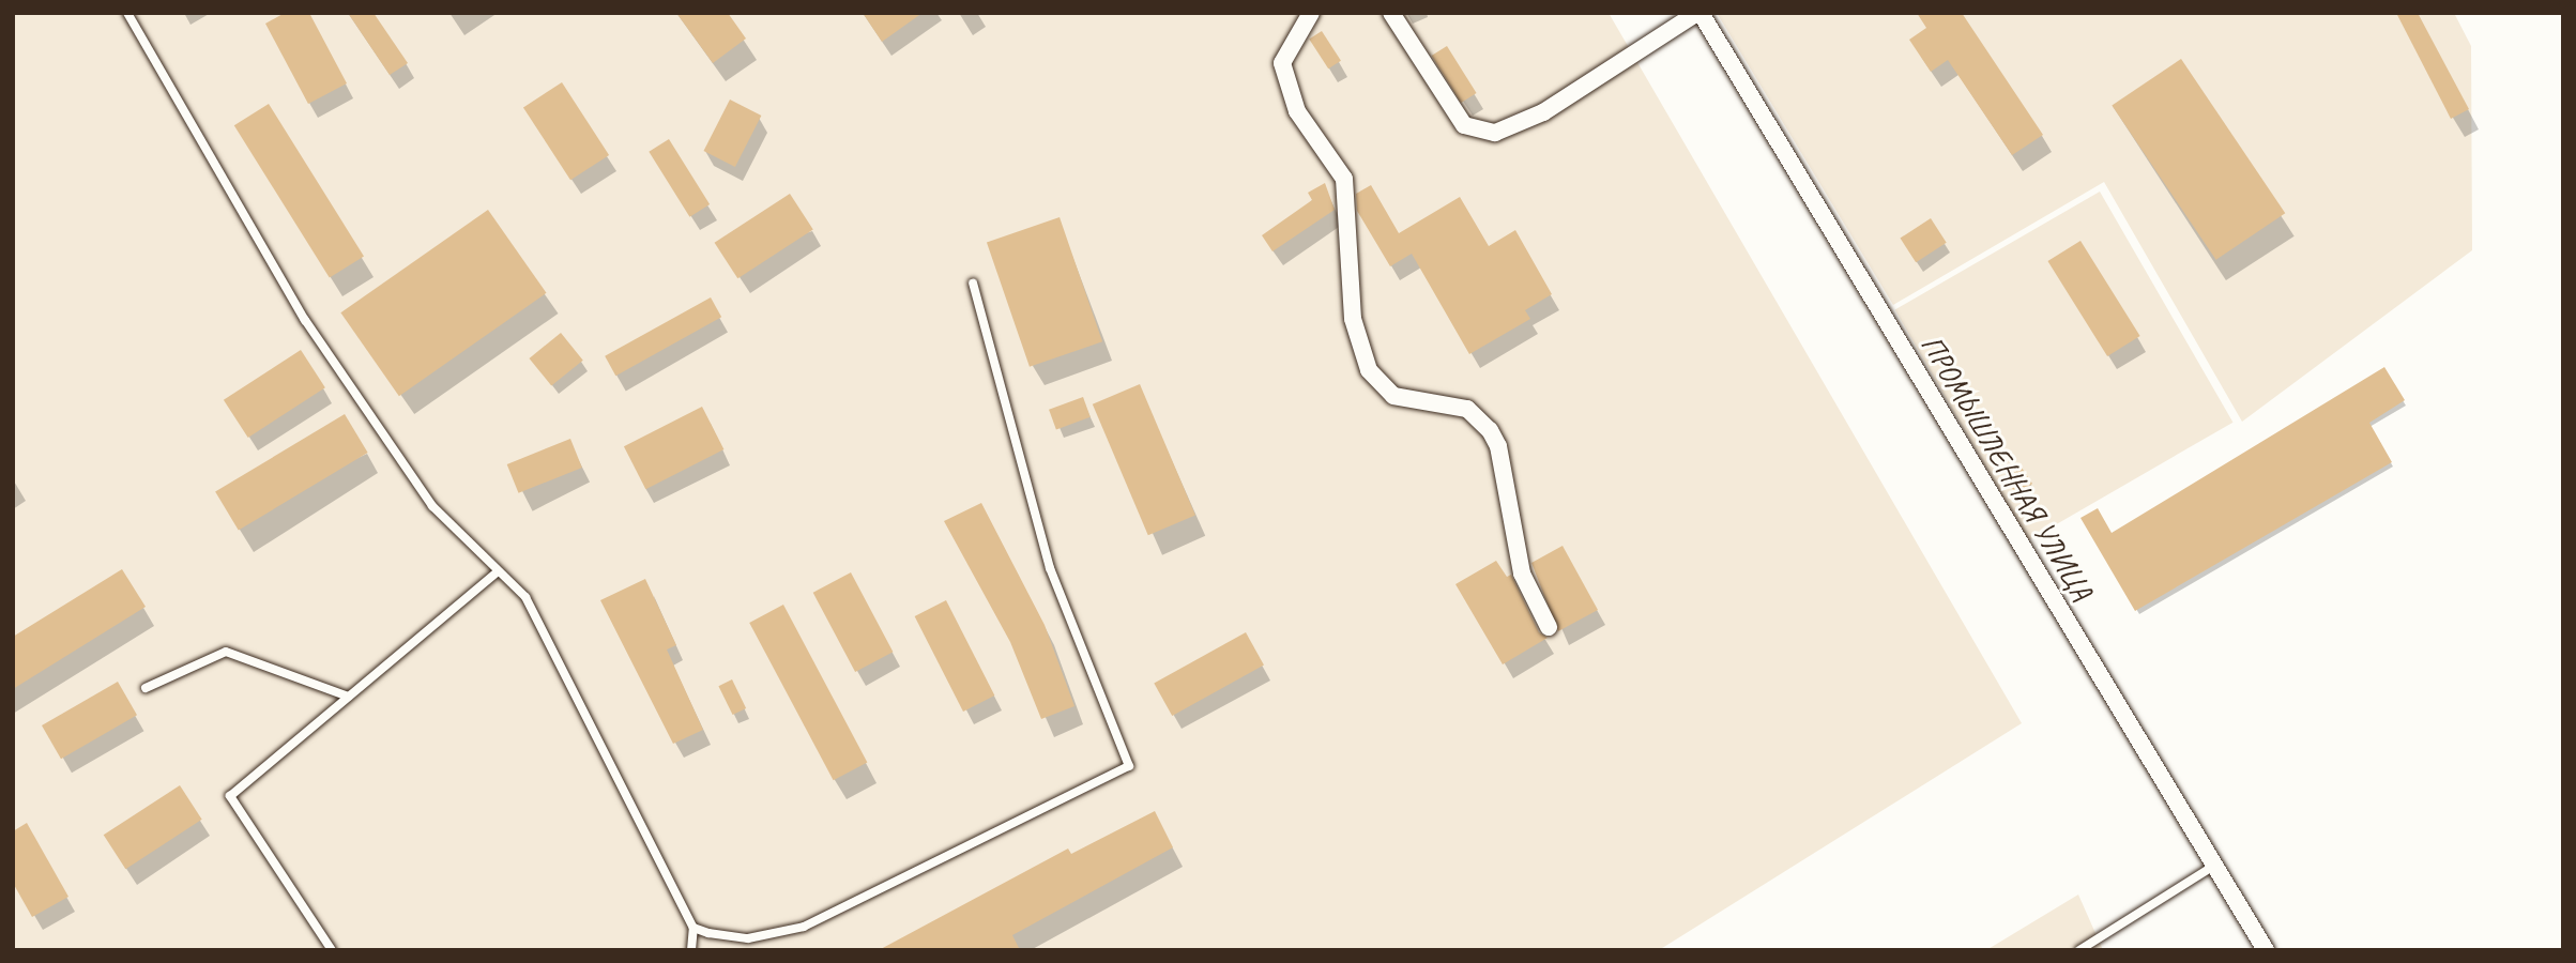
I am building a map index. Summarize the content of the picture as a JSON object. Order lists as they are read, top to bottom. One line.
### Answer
{"streets":{"street":["ПРОМЫШЛЕННАЯ УЛИЦА"]}}
